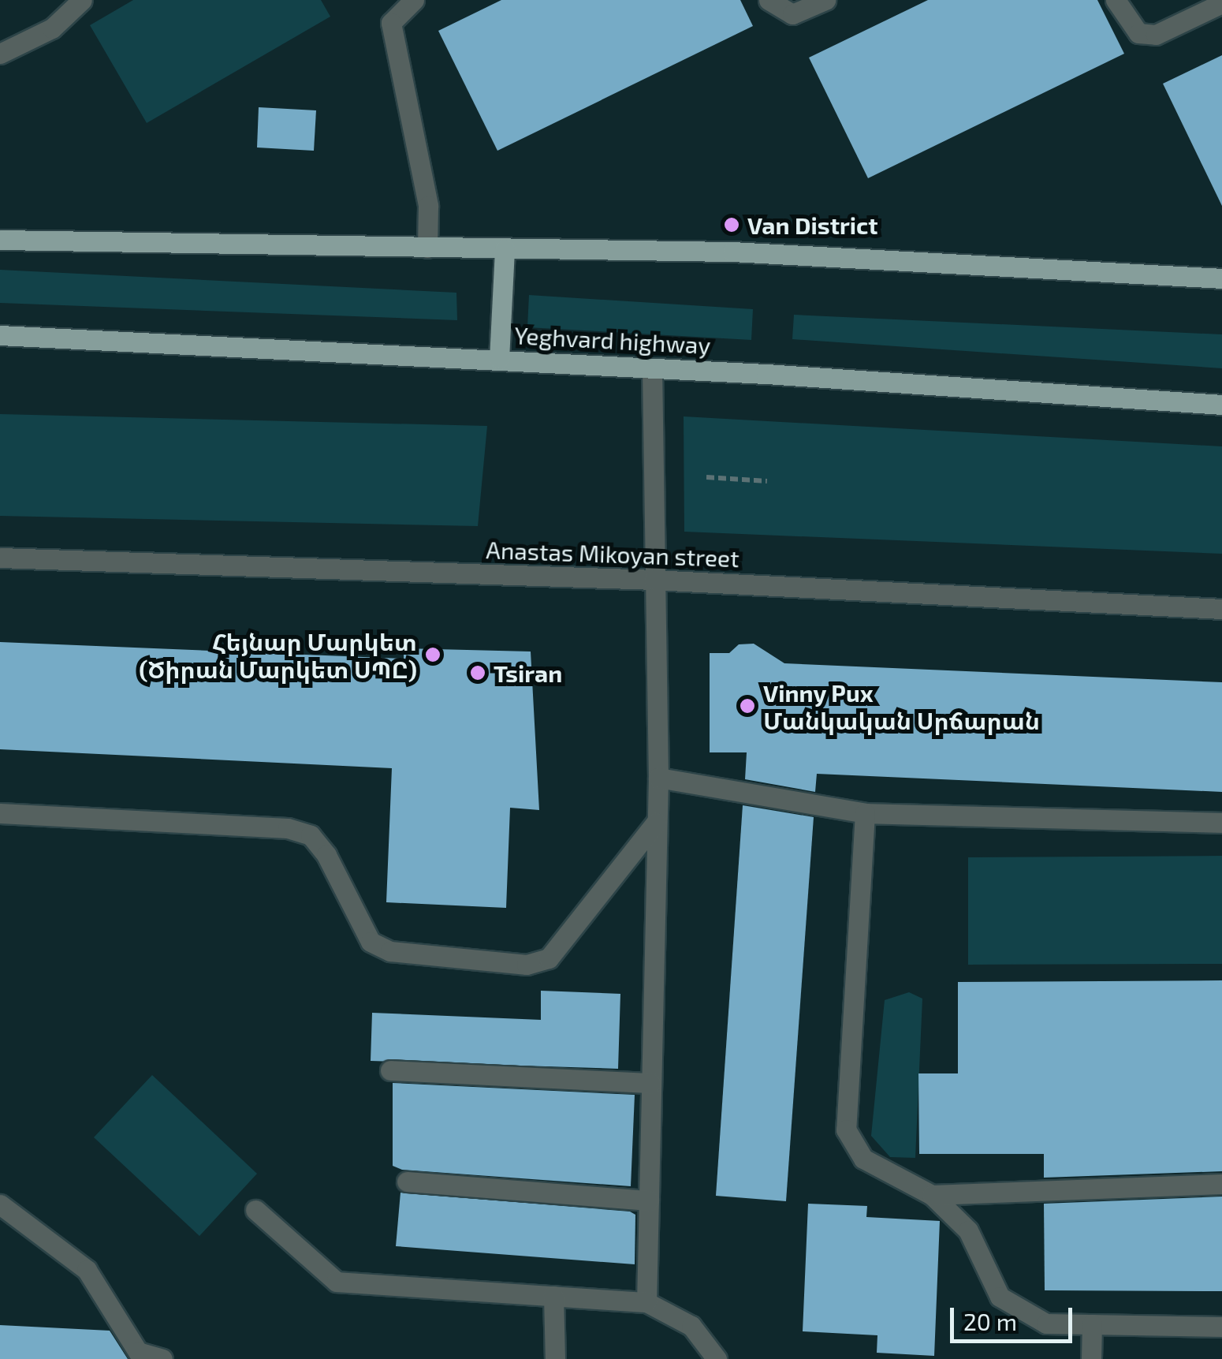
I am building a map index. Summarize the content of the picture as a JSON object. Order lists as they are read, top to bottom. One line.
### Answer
{"streets":{"main road":["Yeghvard highway"],"street":["Anastas Mikoyan street"]},"places":["Van District","Հեյնար Մարկետ (Ծիրան Մարկետ ՍՊԸ)","Tsiran","Vinny Pux Մանկական Սրճարան"],"scale_bar":"20 m"}
